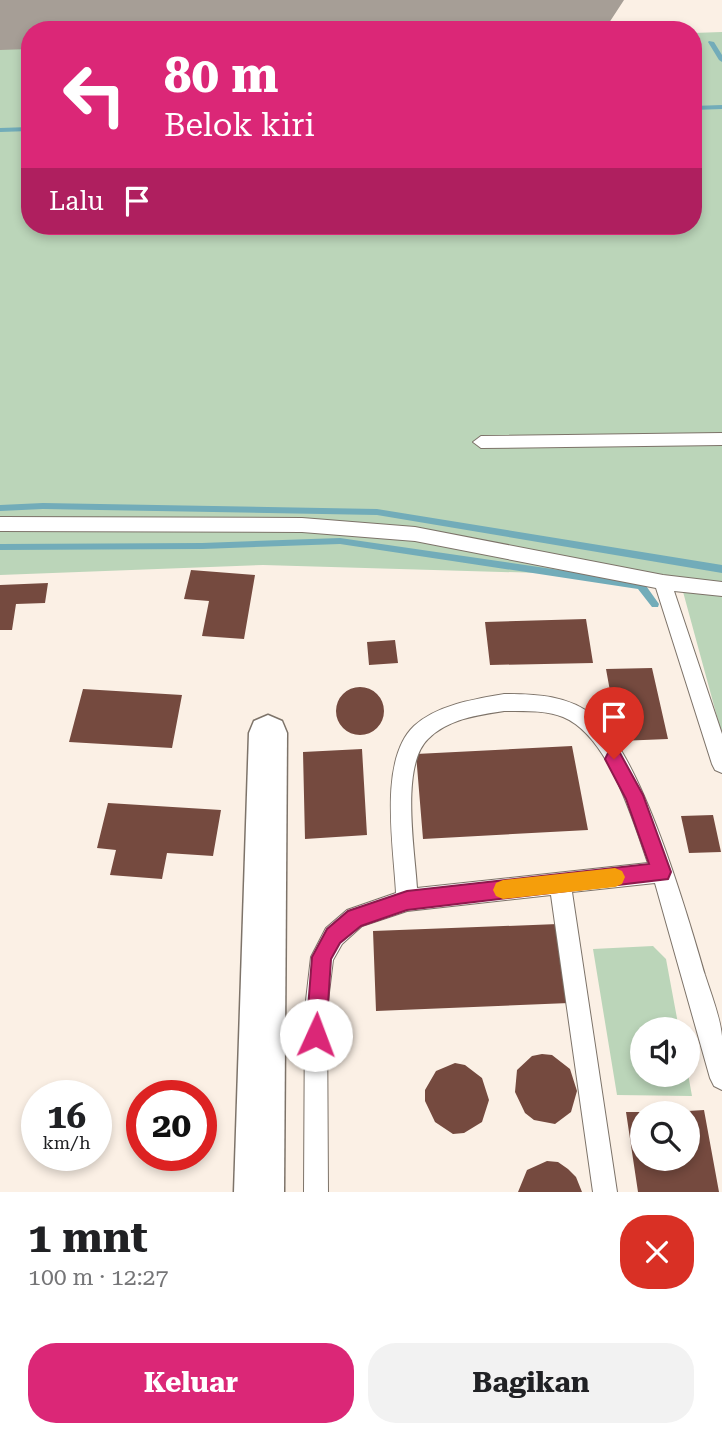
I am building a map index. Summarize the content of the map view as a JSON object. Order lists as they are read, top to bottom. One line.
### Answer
{"page":{"turn":["80 m","Belok kiri"],"then":"Lalu","speed":"16 km/h","limit":"20","heading":["1 mnt","100 m · 12:27"],"buttons":["Keluar","Bagikan"]}}
